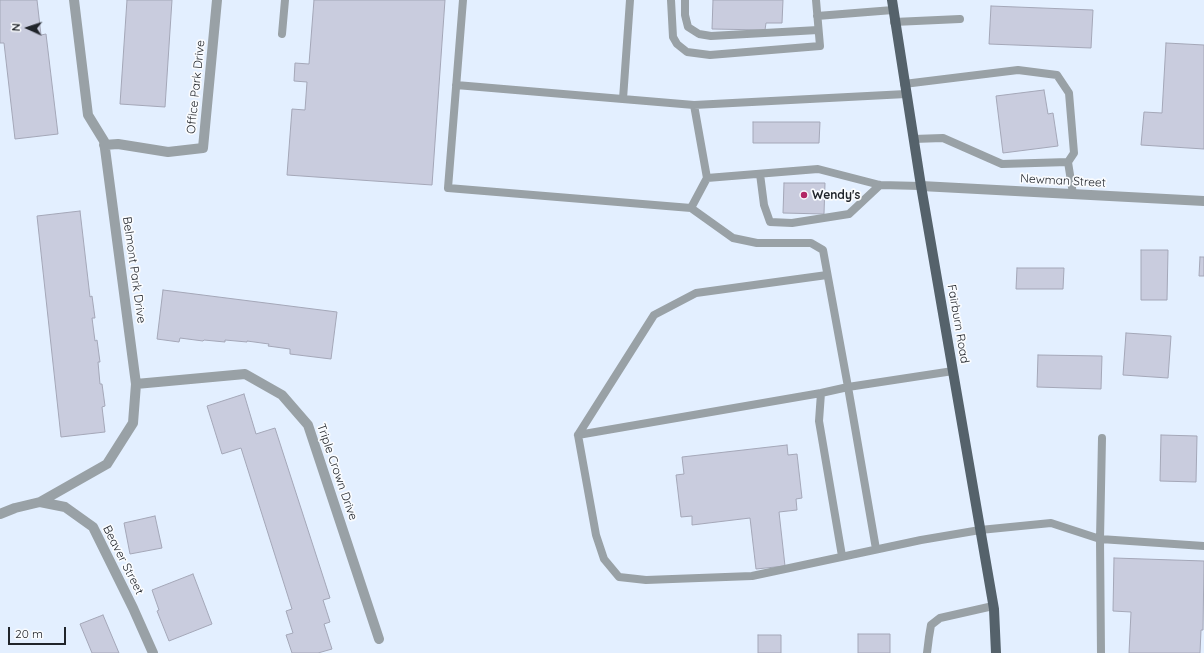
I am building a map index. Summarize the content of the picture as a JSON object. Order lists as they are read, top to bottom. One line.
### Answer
{"streets":{"main road":["Fairburn Road"],"street":["Office Park Drive","Newman Street","Belmont Park Drive","Triple Crown Drive","Beaver Street"]},"crossings":[["Office Park Drive","Belmont Park Drive"],["Newman Street","Fairburn Road"],["Belmont Park Drive","Triple Crown Drive"],["Belmont Park Drive","Beaver Street"]],"places":["Wendy's"],"scale_bar":"20 m","north":"left"}
